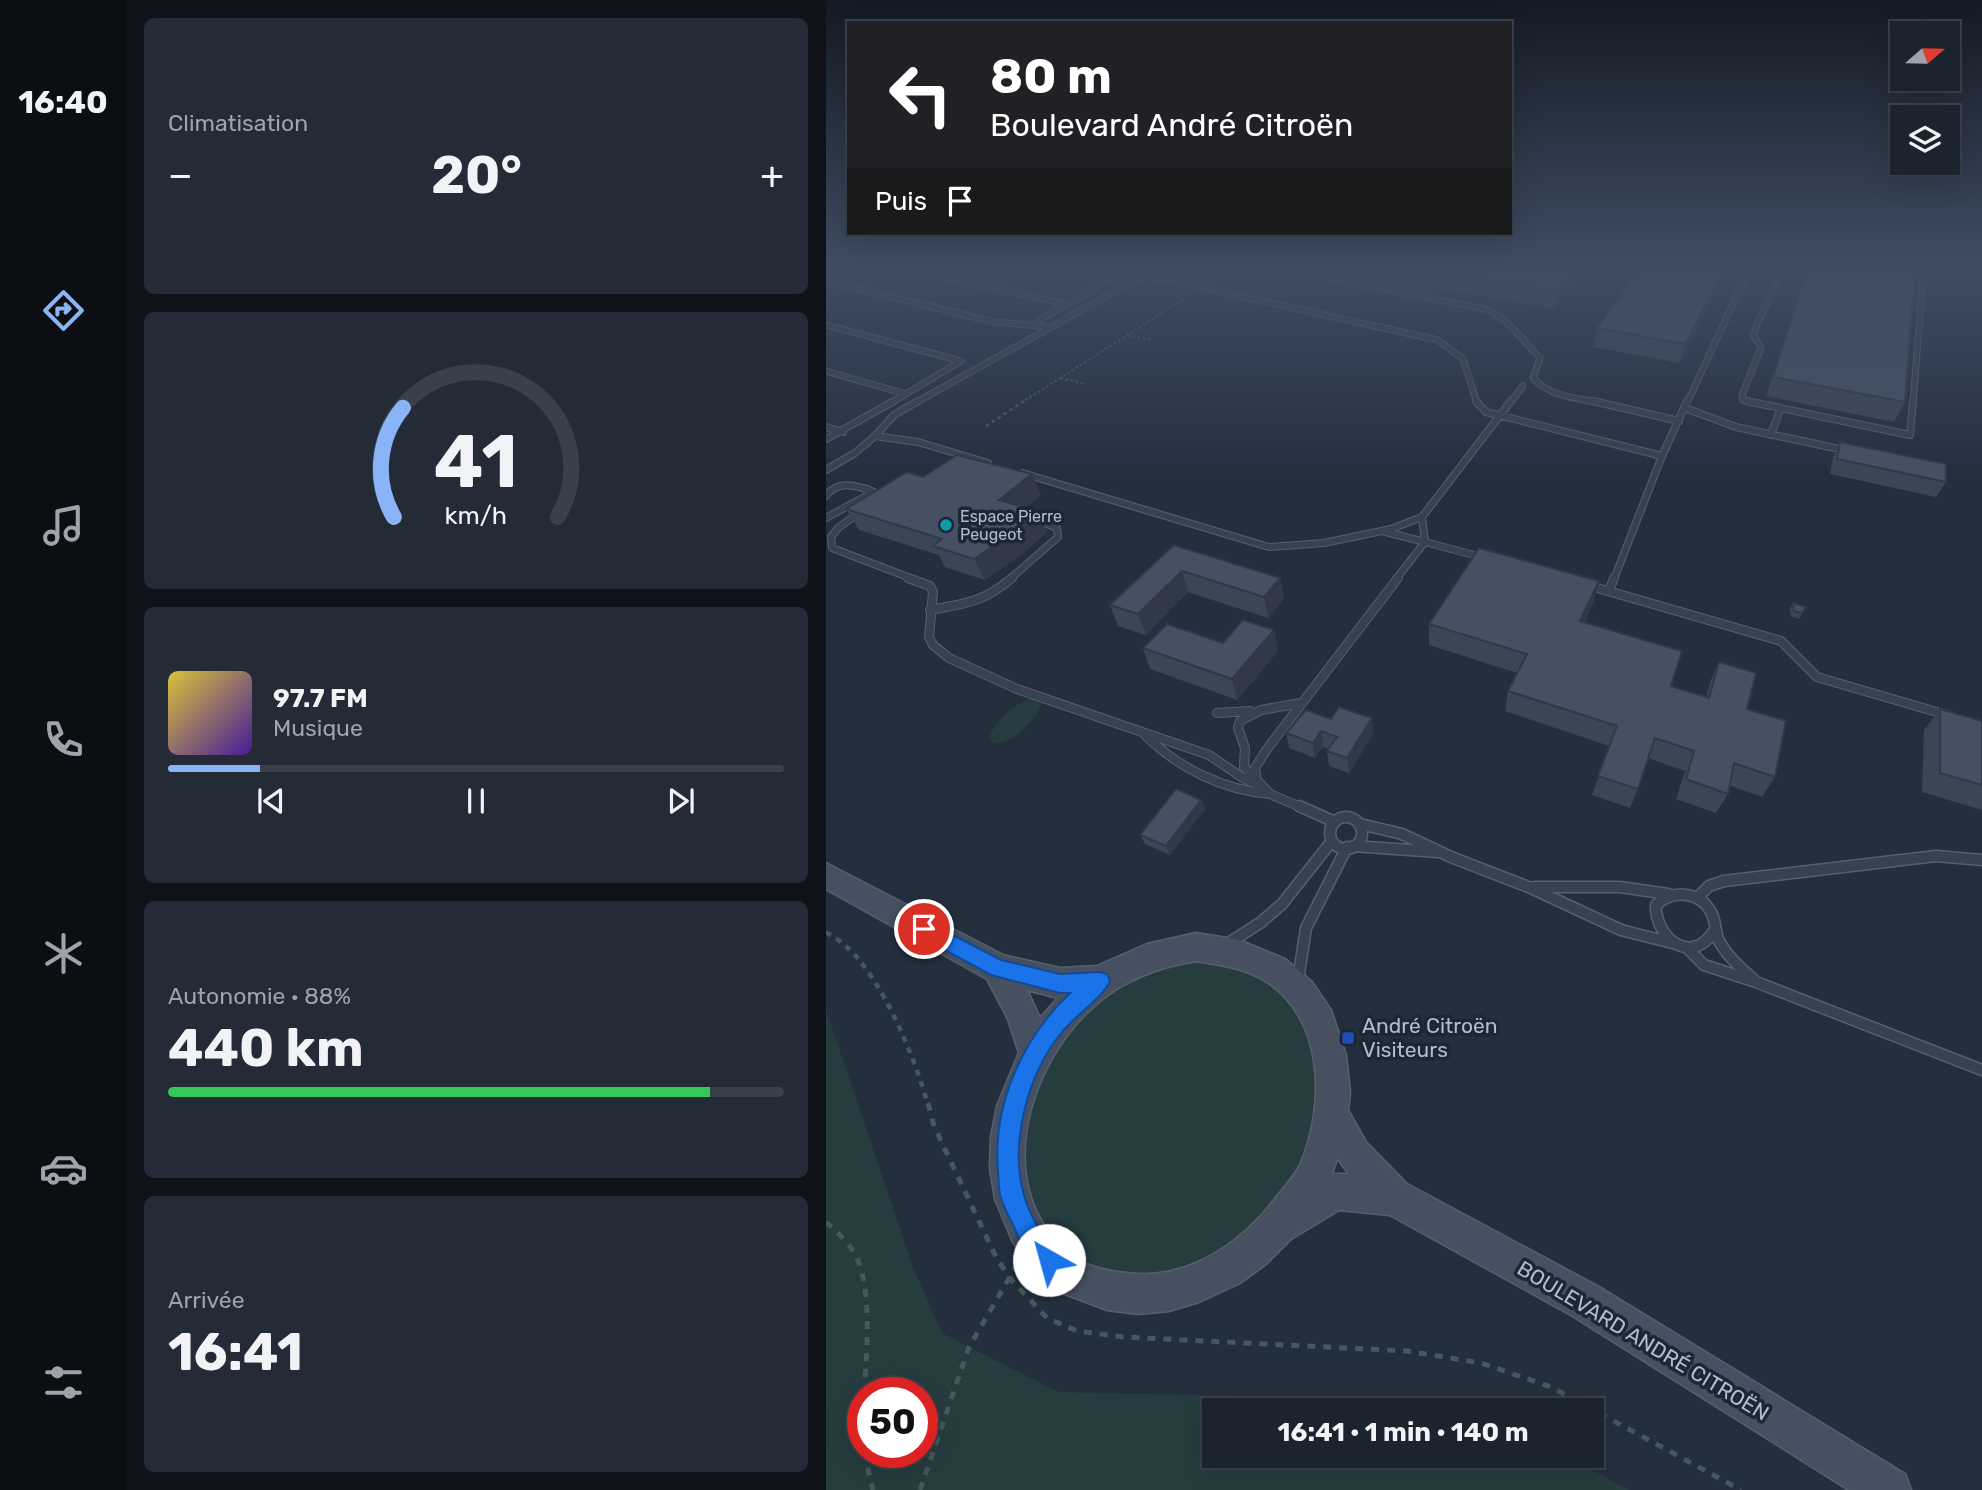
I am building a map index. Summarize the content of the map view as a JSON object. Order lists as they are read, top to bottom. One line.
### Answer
{"streets":{"main road":["BOULEVARD ANDRÉ CITROËN"]},"places":{"other":["Espace Pierre Peugeot"],"transit":["André Citroën Visiteurs"]},"north":"right","page":{"tabs":"16:40","tile":["Climatisation",["Autonomie · 88%","440 km"],["Arrivée","16:41"]],"turn":["80 m","Boulevard André Citroën"],"heat":["−","20°","+"],"then":"Puis","song":["97.7 FM","Musique"],"limit":"50","trip":"16:41 · 1 min · 140 m","gauge":["41","km/h"]}}
